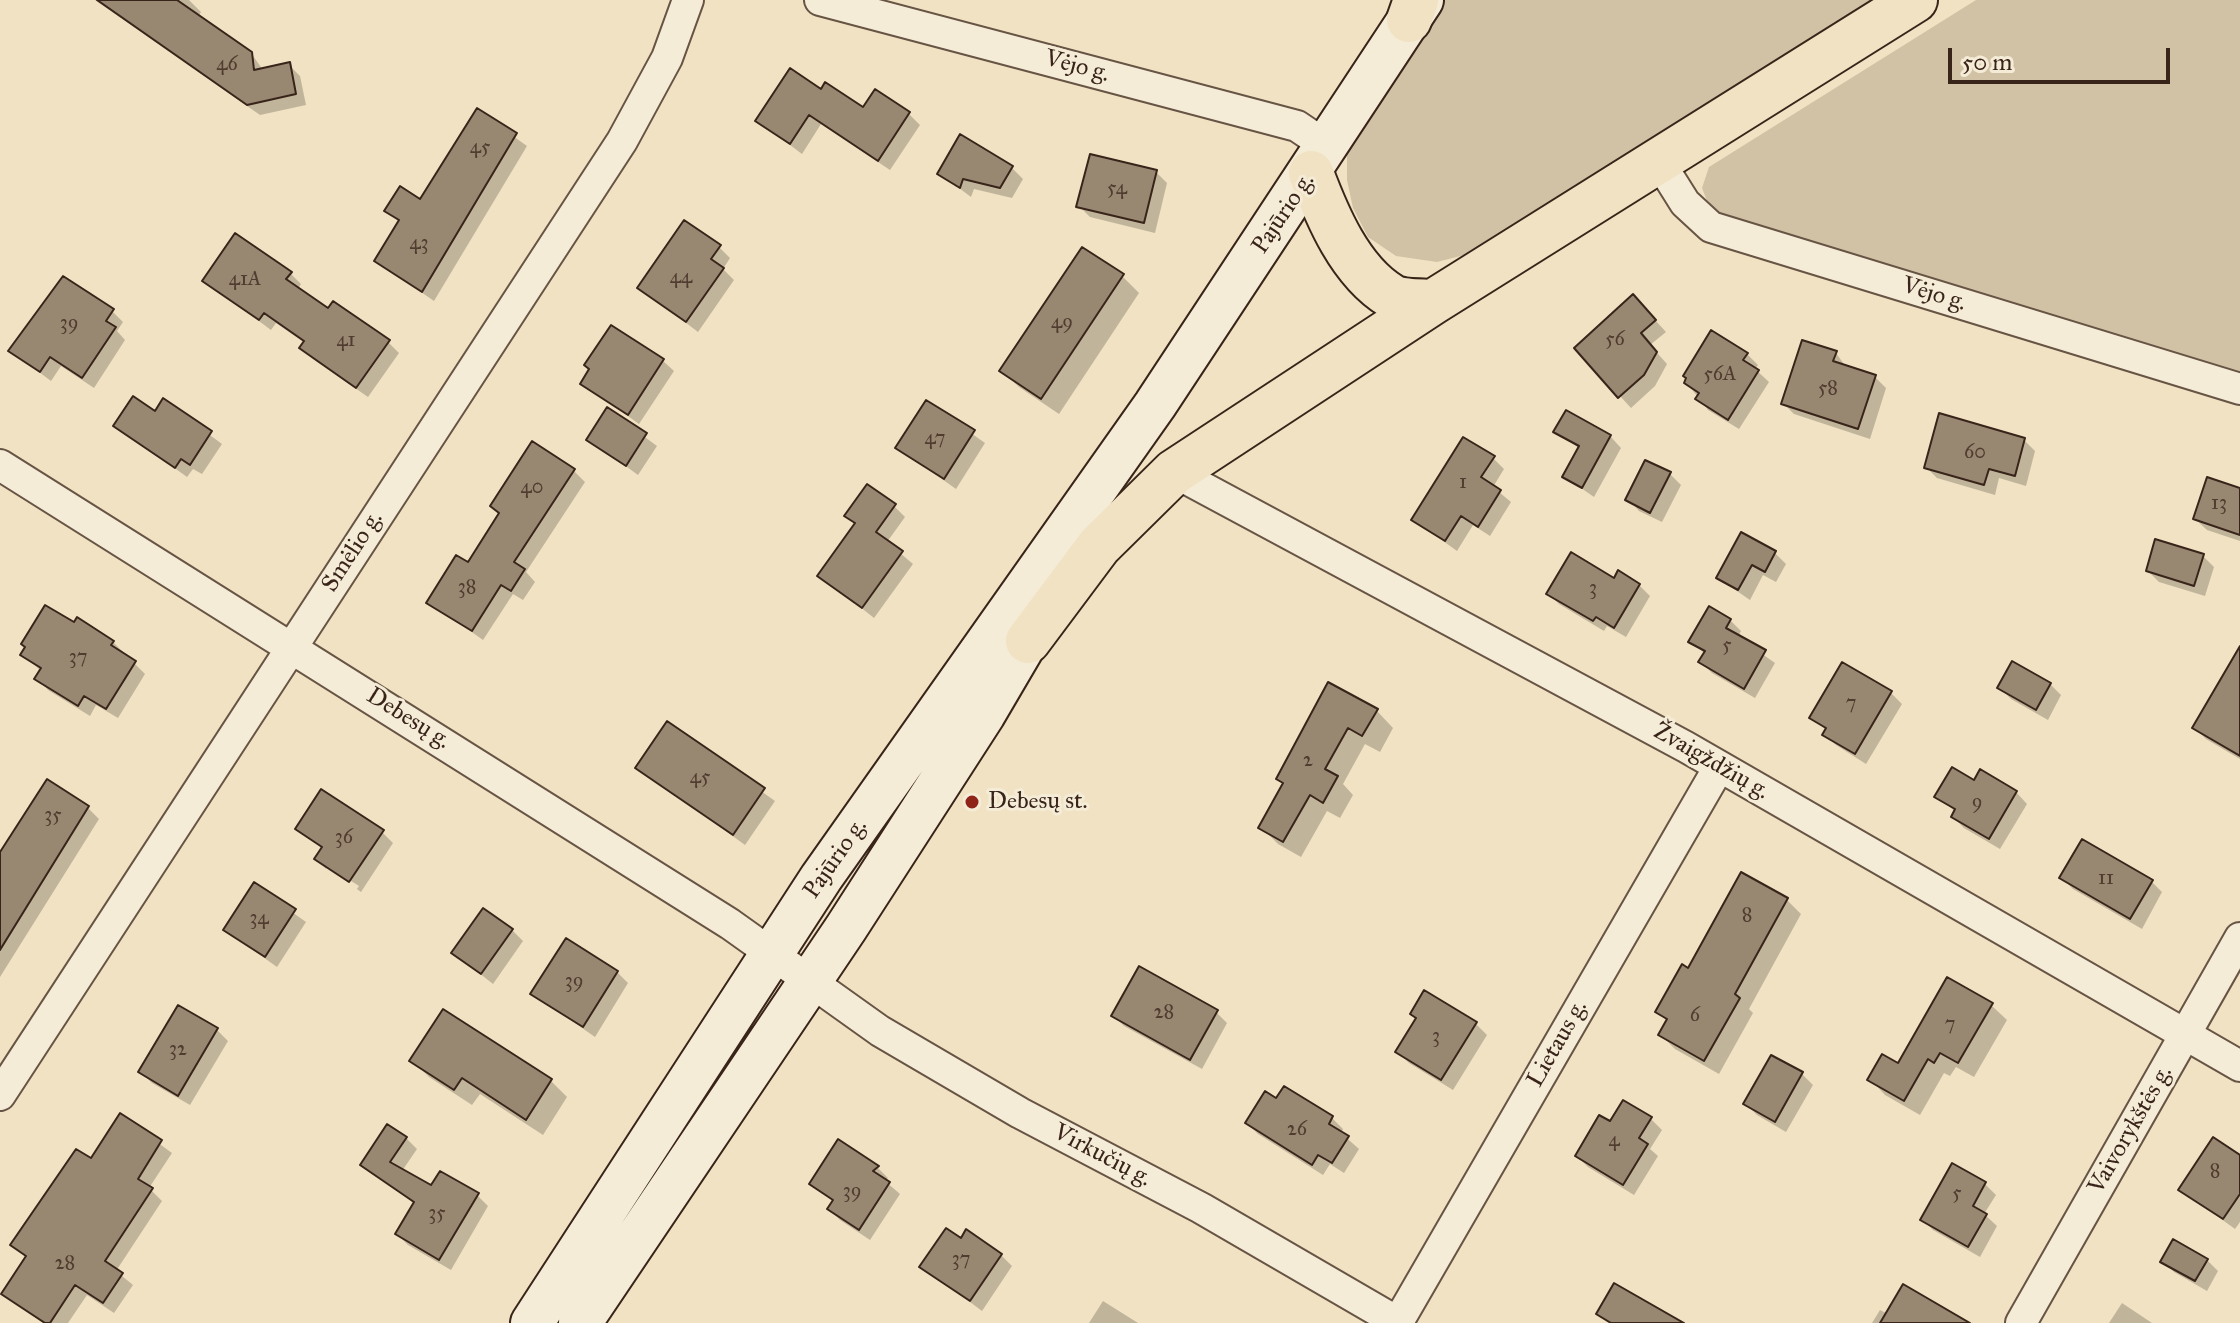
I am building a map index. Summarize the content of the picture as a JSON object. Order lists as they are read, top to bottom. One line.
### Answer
{"streets":{"main road":["Pajūrio g."],"street":["Vėjo g.","Smėlio g.","Debesų g.","Žvaigždžių g.","Lietaus g.","Vaivorykštės g.","Virkučių g."]},"crossings":[["Vėjo g.","Pajūrio g."],["Pajūrio g.","Debesų g."],["Pajūrio g.","Virkučių g."],["Smėlio g.","Debesų g."],["Debesų g.","Virkučių g."],["Žvaigždžių g.","Lietaus g."],["Žvaigždžių g.","Vaivorykštės g."],["Lietaus g.","Virkučių g."]],"places":["Debesų st."],"house_numbers":["46","45","54","43","44","41A","49","39","56","41","56A","58","47","60","1","40","13","38","3","5","37","7","2","45","9","35","36","11","8","34","39","28","6","7","3","32","26","4","8","39","5","35","37","28"],"scale_bar":"50 m"}
